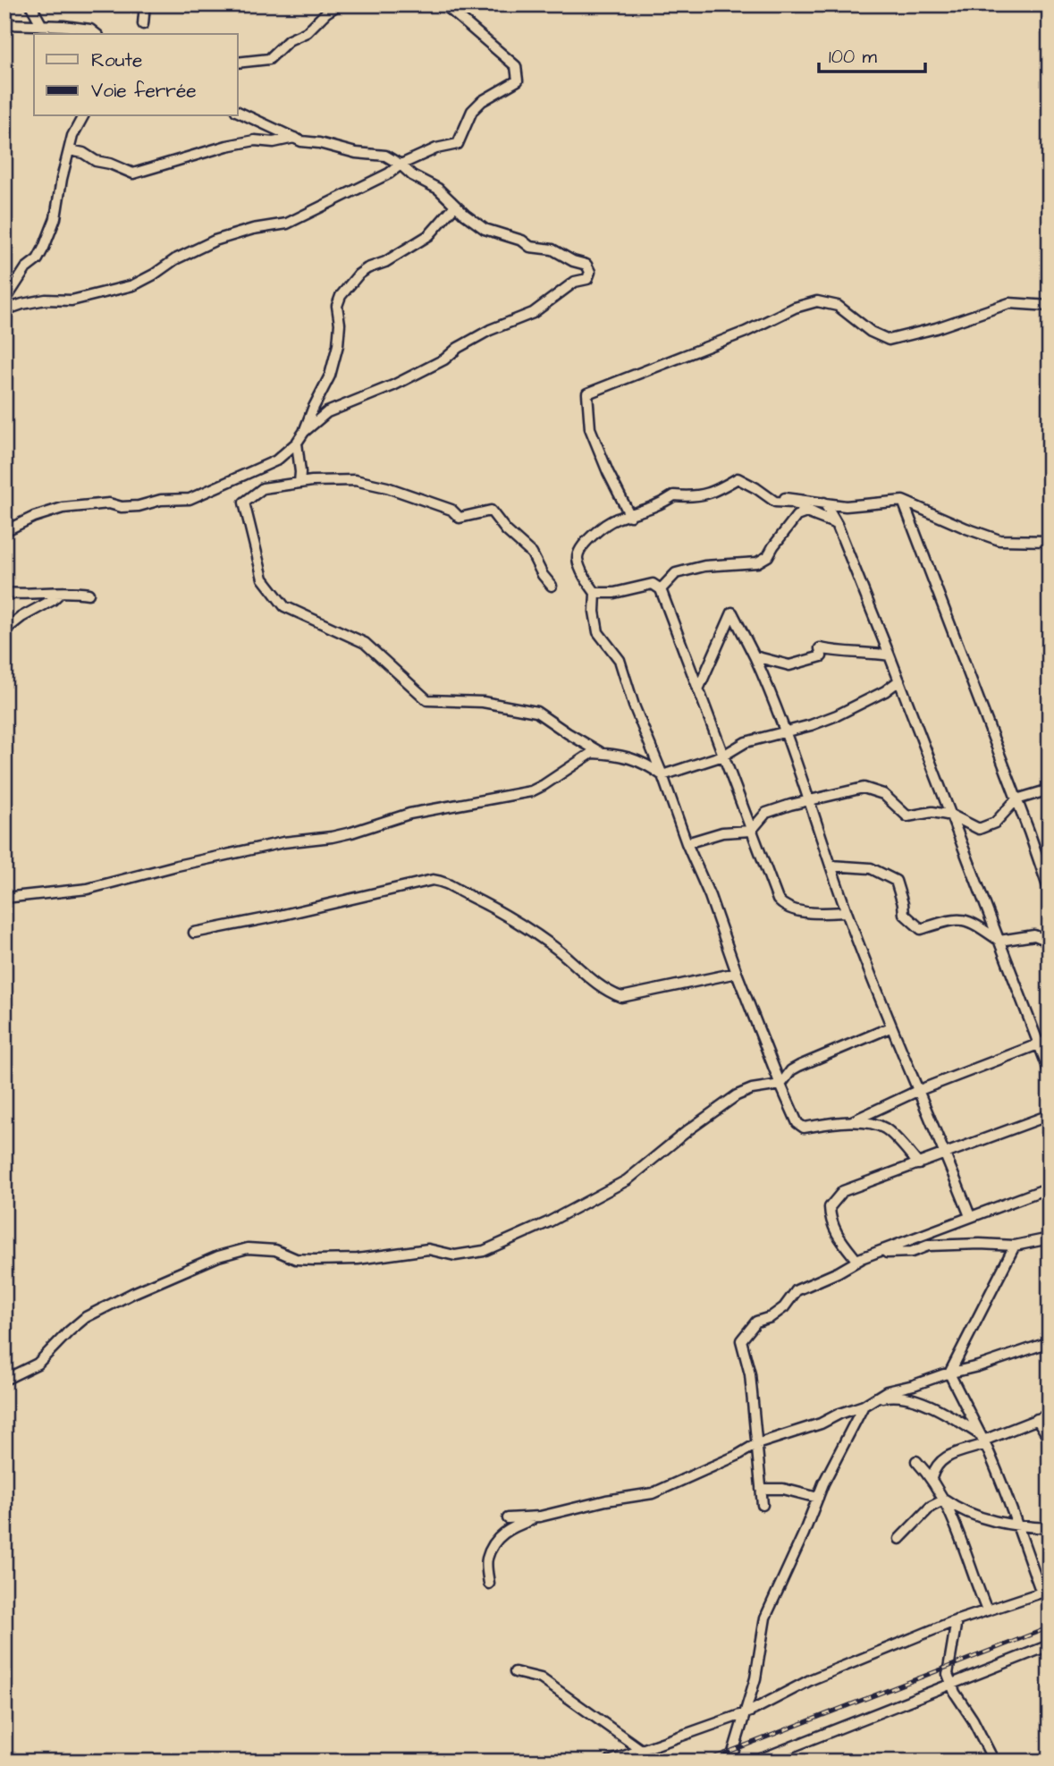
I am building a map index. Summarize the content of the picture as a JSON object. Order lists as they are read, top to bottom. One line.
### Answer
{"legend":["Route","Voie ferrée"],"scale_bar":"100 m"}
